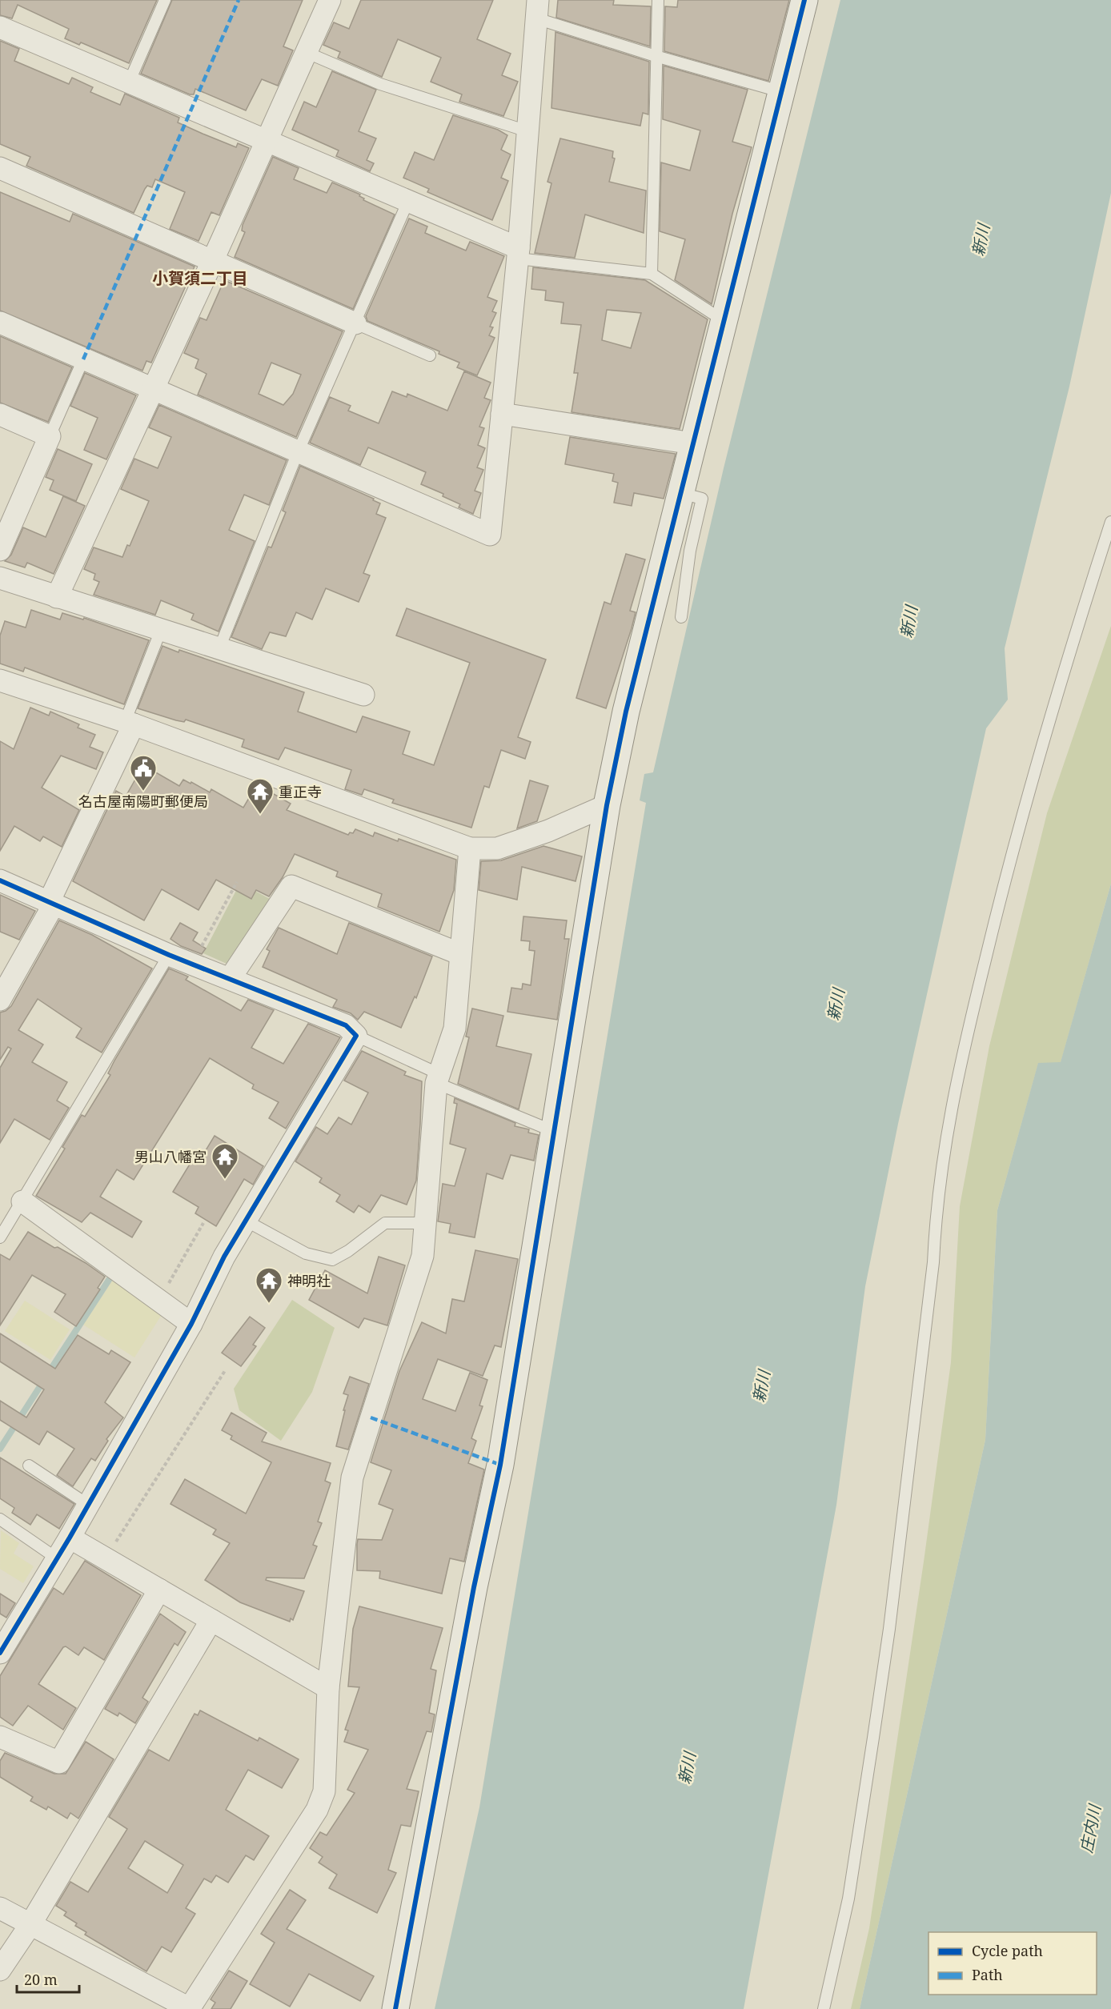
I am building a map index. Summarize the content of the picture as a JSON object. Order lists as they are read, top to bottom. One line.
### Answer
{"districts":["小賀須二丁目"],"water":["新川","庄内川"],"places":{"public building":["名古屋南陽町郵便局"],"temple":["重正寺","男山八幡宮","神明社"]},"legend":["Cycle path","Path"],"scale_bar":"20 m"}
